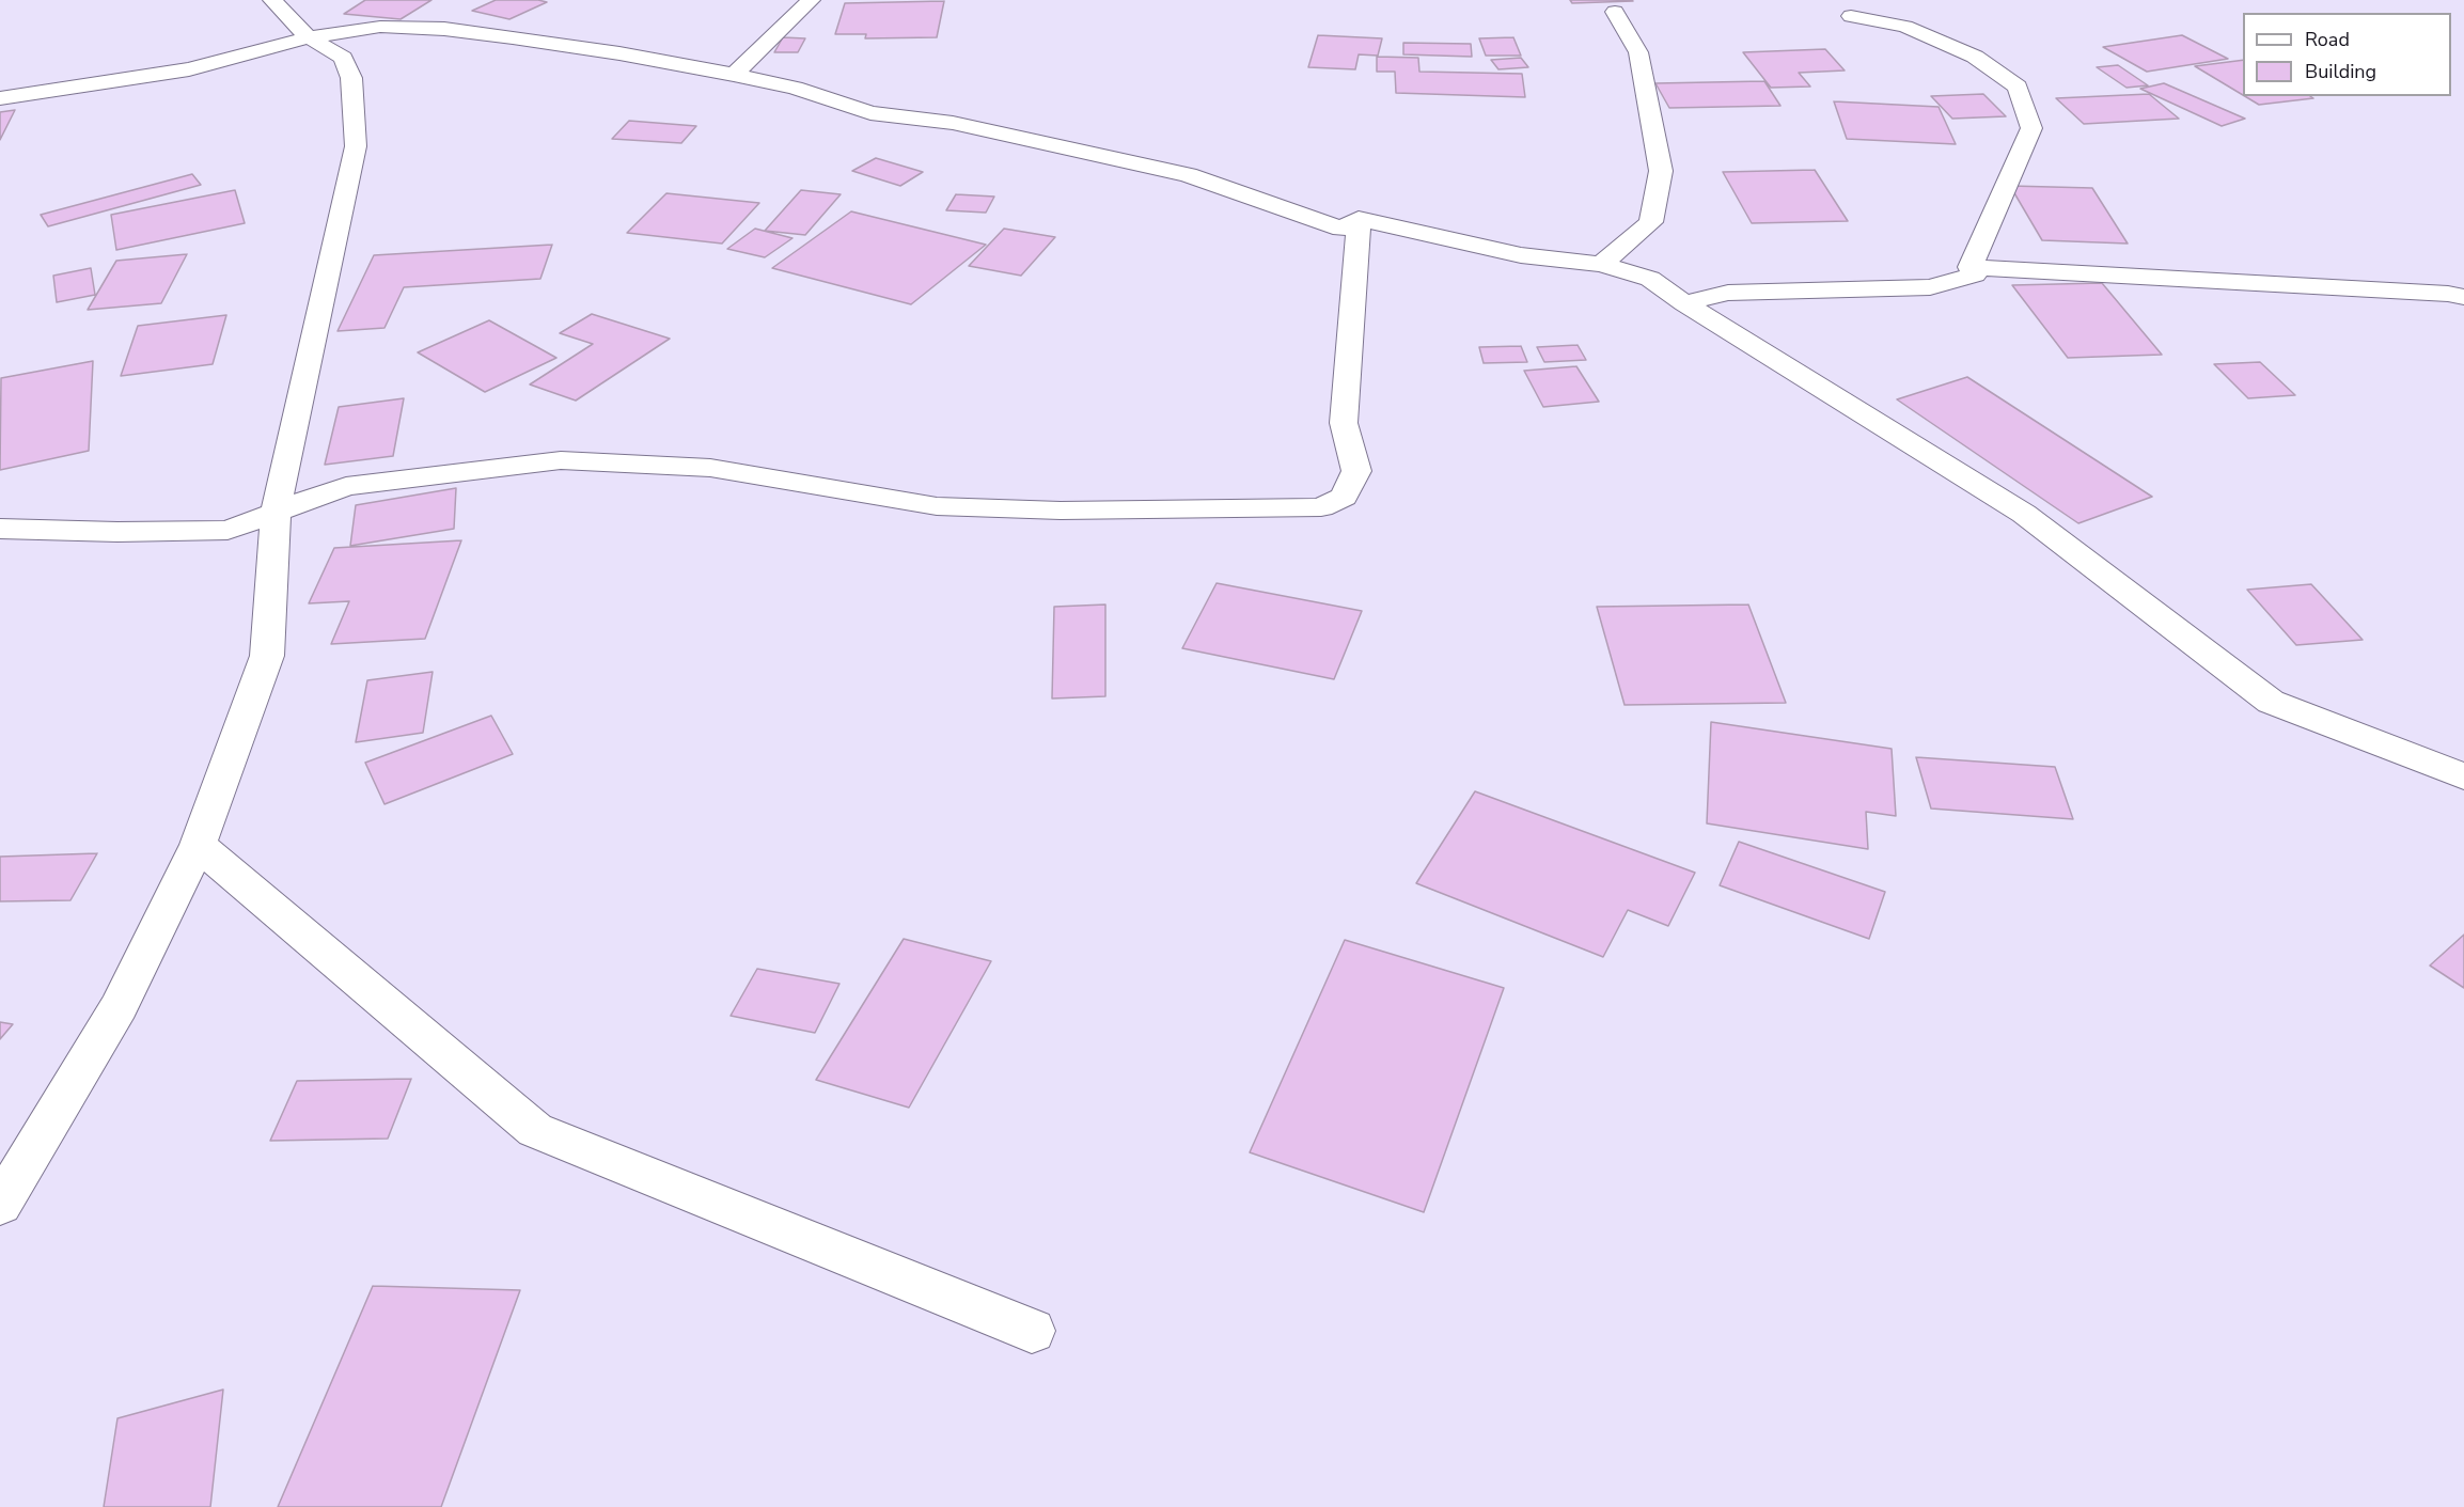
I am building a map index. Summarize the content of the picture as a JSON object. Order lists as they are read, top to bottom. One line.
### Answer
{"legend":["Road","Building"]}
